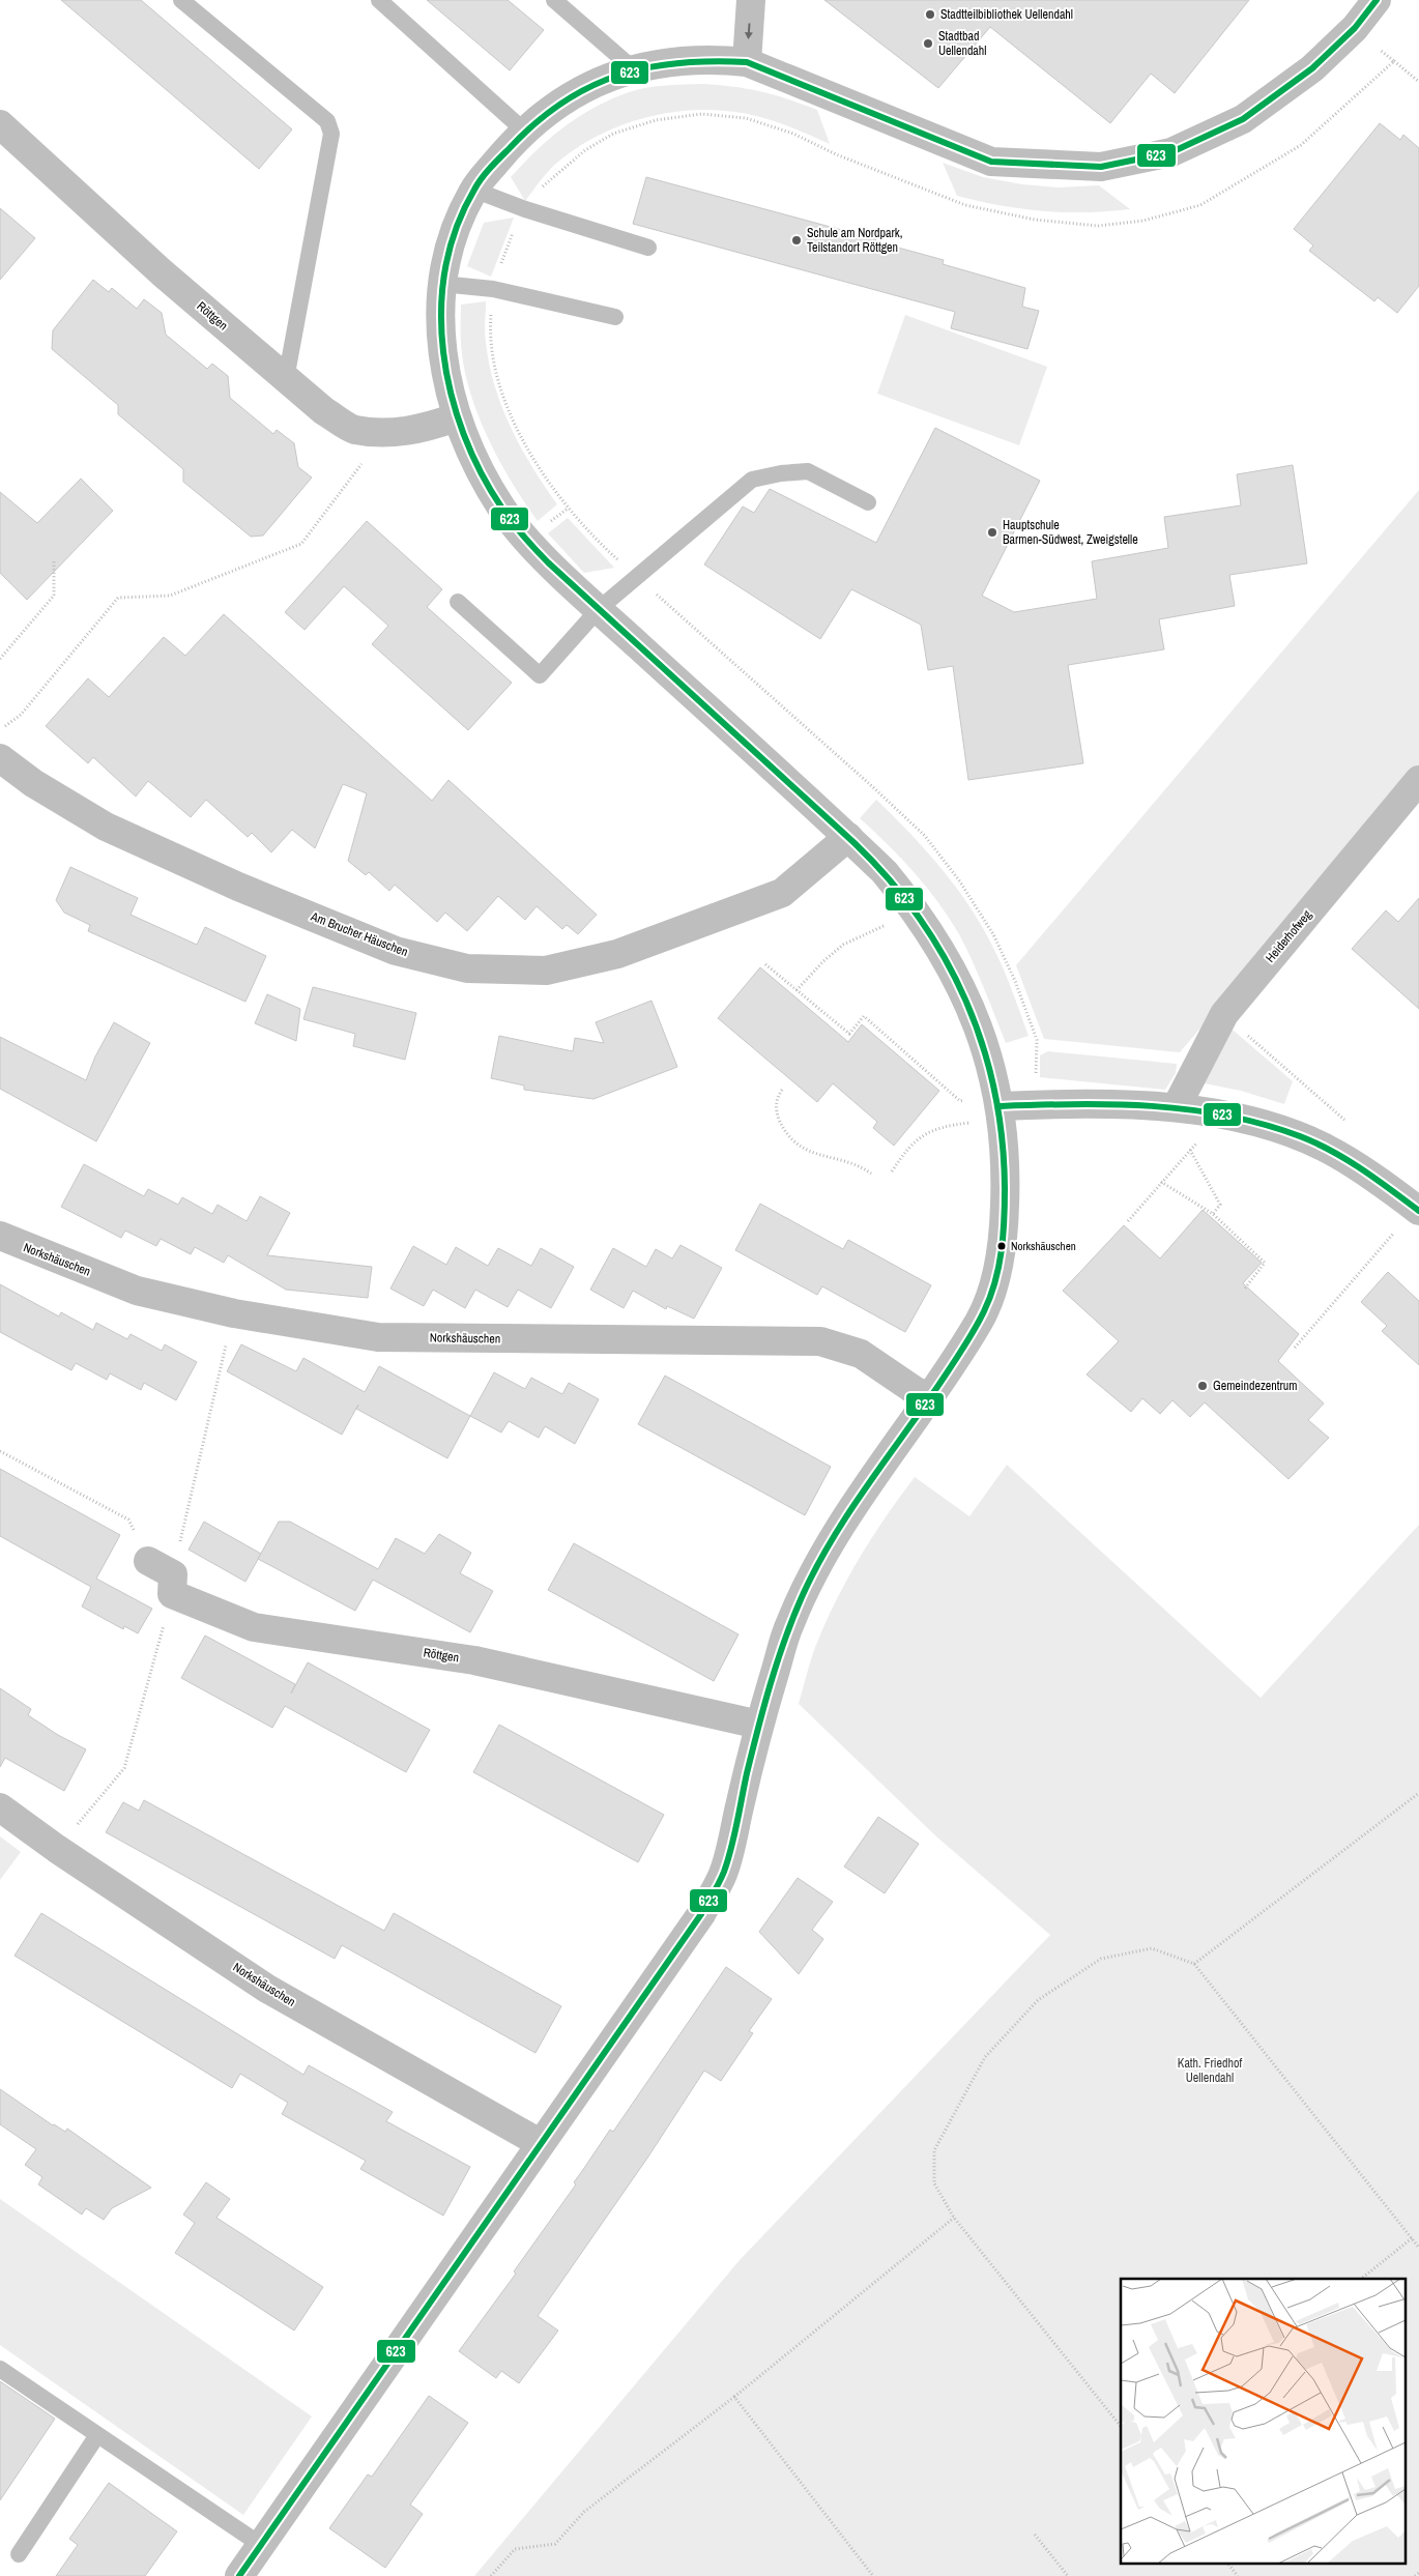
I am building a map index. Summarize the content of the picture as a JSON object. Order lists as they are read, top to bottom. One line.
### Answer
{"streets":{"street":["Röttgen","Am Brucher Häuschen","Heiderhofweg","Norkshäuschen"]},"parks":["Kath. Friedhof Uellendahl"],"places":["Stadtteilbibliothek Uellendahl","Stadtbad Uellendahl","Schule am Nordpark, Teilstandort Röttgen","Hauptschule Barmen-Südwest, Zweigstelle","Norkshäuschen","Gemeindezentrum"],"lines":["transit line 623"]}
